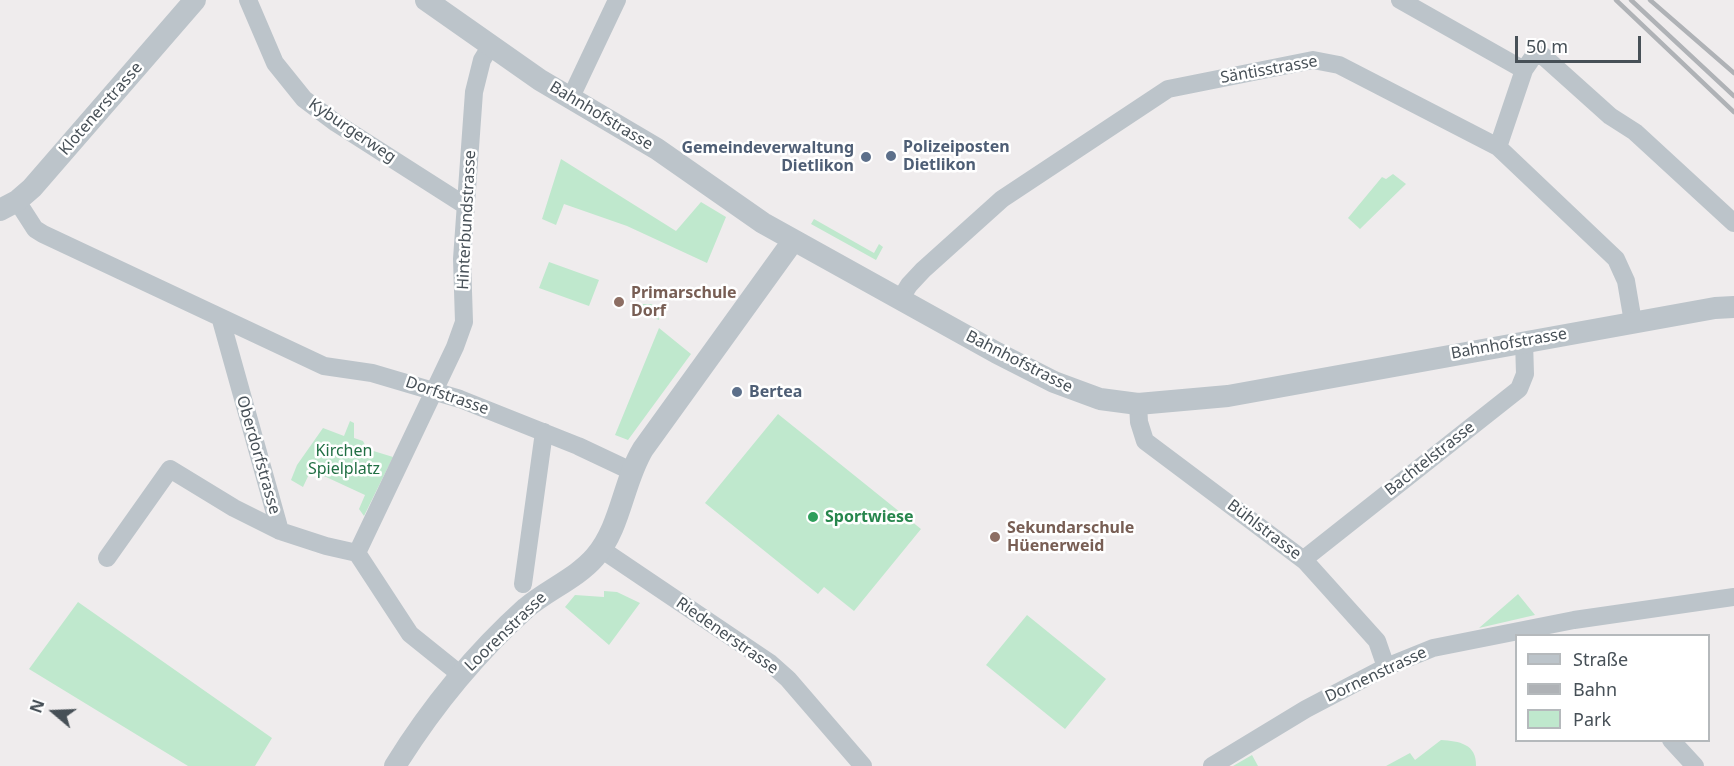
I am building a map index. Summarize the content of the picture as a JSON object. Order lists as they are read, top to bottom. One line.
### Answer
{"streets":{"street":["Säntisstrasse","Klotenerstrasse","Bahnhofstrasse","Kyburgerweg","Hinterbundstrasse","Dorfstrasse","Oberdorfstrasse","Bachtelstrasse","Bühlstrasse","Loorenstrasse","Riedenerstrasse","Dornenstrasse"]},"crossings":[["Säntisstrasse","Bahnhofstrasse"],["Klotenerstrasse","Dorfstrasse"],["Bahnhofstrasse","Hinterbundstrasse"],["Bahnhofstrasse","Bachtelstrasse"],["Bahnhofstrasse","Bühlstrasse"],["Kyburgerweg","Hinterbundstrasse"],["Hinterbundstrasse","Dorfstrasse"],["Hinterbundstrasse","Oberdorfstrasse"],["Dorfstrasse","Oberdorfstrasse"],["Dorfstrasse","Loorenstrasse"],["Bachtelstrasse","Bühlstrasse"],["Bühlstrasse","Dornenstrasse"],["Loorenstrasse","Riedenerstrasse"]],"parks":["Kirchen Spielplatz"],"places":["Polizeiposten Dietlikon","Gemeindeverwaltung Dietlikon","Primarschule Dorf","Bertea","Sportwiese","Sekundarschule Hüenerweid"],"legend":["Straße","Bahn","Park"],"scale_bar":"50 m","north":"left"}
